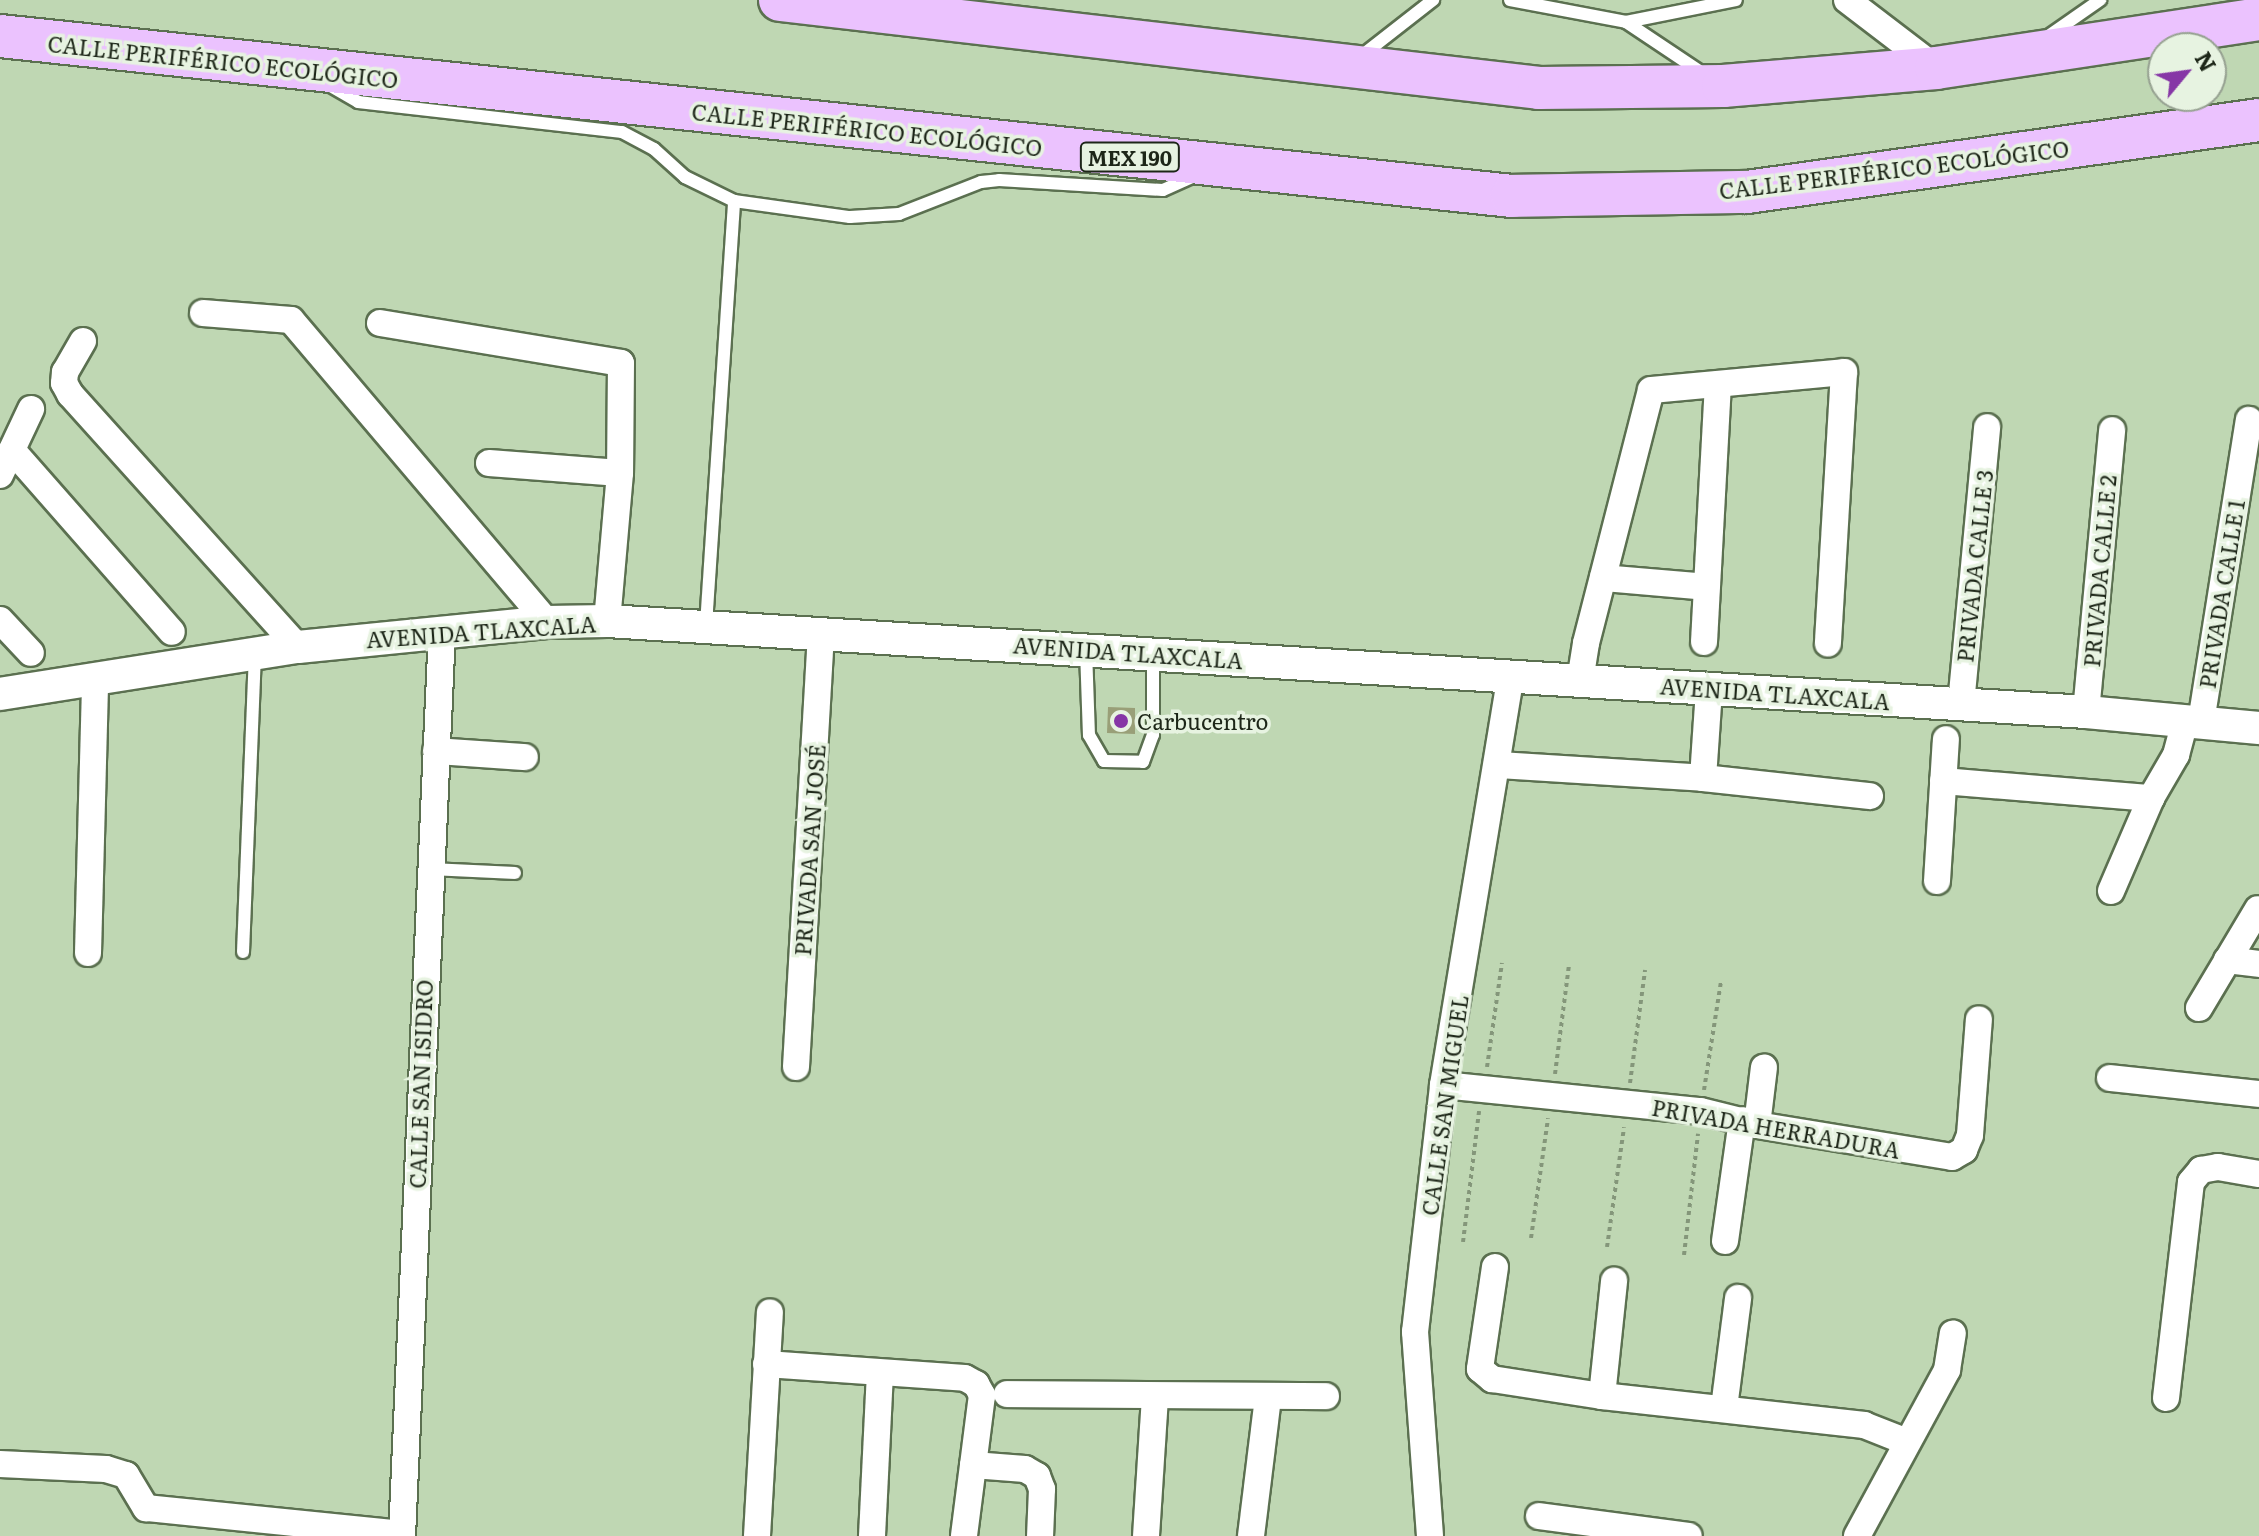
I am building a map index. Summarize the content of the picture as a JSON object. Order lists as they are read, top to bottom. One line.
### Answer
{"streets":{"highway":["CALLE PERIFÉRICO ECOLÓGICO","MEX 190"],"street":["PRIVADA CALLE 3","PRIVADA CALLE 2","PRIVADA CALLE 1","AVENIDA TLAXCALA","PRIVADA SAN JOSÉ","CALLE SAN ISIDRO","CALLE SAN MIGUEL","PRIVADA HERRADURA"]},"crossings":[["PRIVADA CALLE 3","AVENIDA TLAXCALA"],["PRIVADA CALLE 2","AVENIDA TLAXCALA"],["PRIVADA CALLE 1","AVENIDA TLAXCALA"],["AVENIDA TLAXCALA","PRIVADA SAN JOSÉ"],["AVENIDA TLAXCALA","CALLE SAN ISIDRO"],["AVENIDA TLAXCALA","CALLE SAN MIGUEL"],["CALLE SAN MIGUEL","PRIVADA HERRADURA"]],"places":["Carbucentro"],"north":"top right"}
